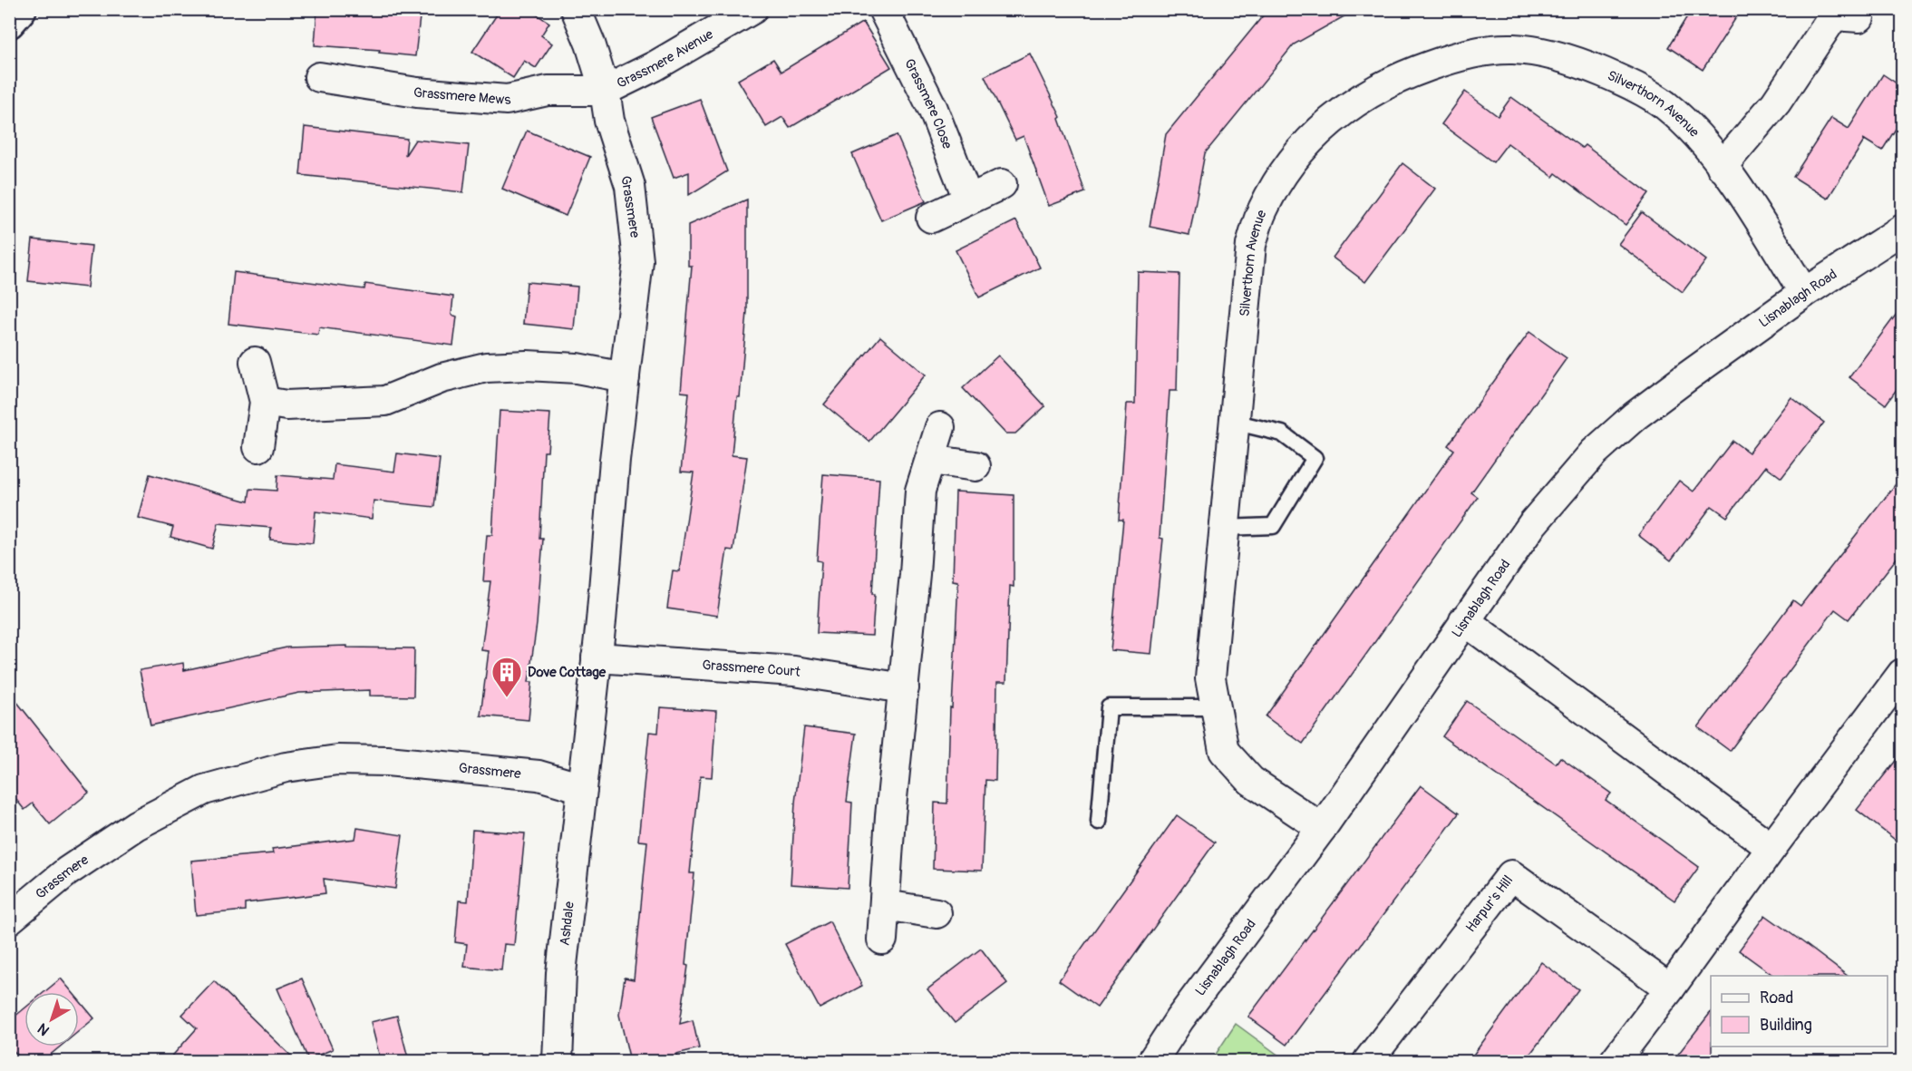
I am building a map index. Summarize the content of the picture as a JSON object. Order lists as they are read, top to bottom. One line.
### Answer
{"streets":{"street":["Grassmere Avenue","Grassmere Mews","Grassmere Close","Silverthorn Avenue","Grassmere","Lisnablagh Road","Grassmere Court","Harpur's Hill","Ashdale"]},"crossings":[["Grassmere Avenue","Grassmere Mews"],["Grassmere Avenue","Grassmere"],["Grassmere Mews","Grassmere"],["Silverthorn Avenue","Lisnablagh Road"],["Grassmere","Grassmere Court"],["Grassmere","Ashdale"]],"places":{"building":["Dove Cottage"]},"legend":["Road","Building"],"north":"bottom left"}
